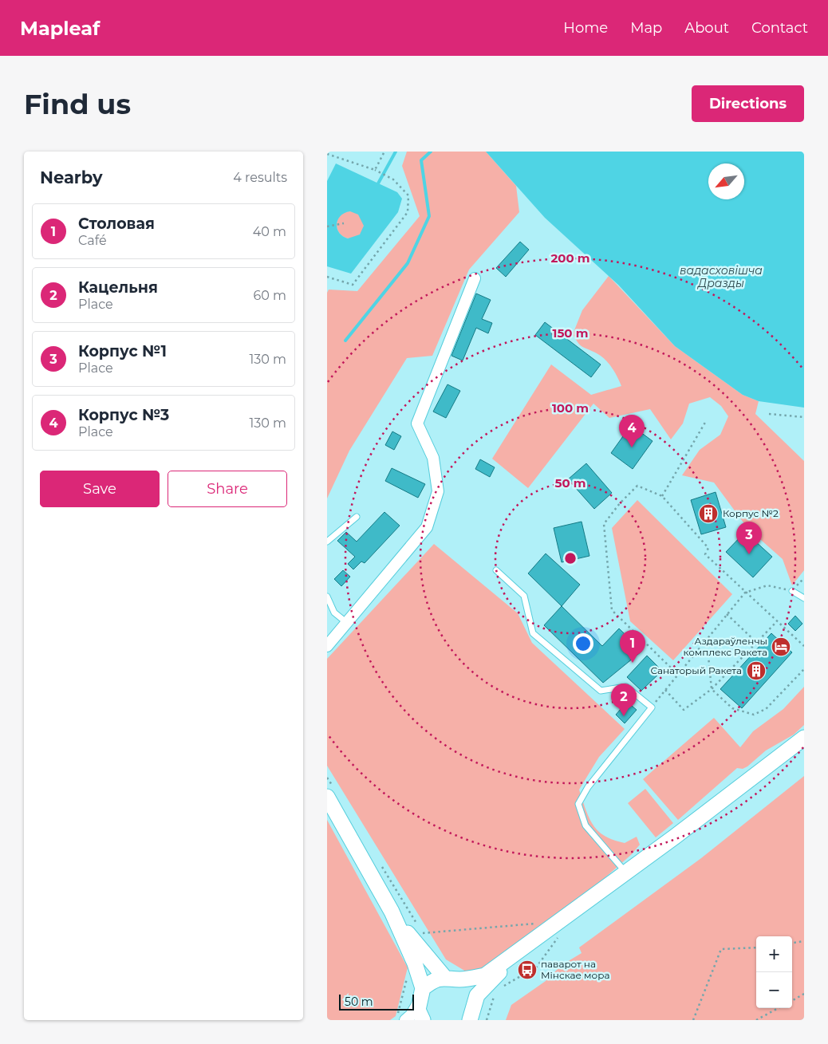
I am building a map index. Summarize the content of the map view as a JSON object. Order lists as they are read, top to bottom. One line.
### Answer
{"water":["вадасховішча Дразды"],"places":{"building":["Корпус №2","Санаторый Ракета"],"hotel":["Аздараўленчы комплекс Ракета"],"bus stop":["паварот на Мінскае мора"]},"scale_bar":"50 m","north":"bottom left","page":{"header":"Mapleaf","nav":["Home","Map","About","Contact"],"buttons":["Directions",["Save","Share"]],"title":"Find us","heading":["Nearby","4 results"],"list":[{"mark":"1","name":"Столовая","note":"Café","value":"40 m"},{"mark":"2","name":"Кацельня","note":"Place","value":"60 m"},{"mark":"3","name":"Корпус №1","note":"Place","value":"130 m"},{"mark":"4","name":"Корпус №3","note":"Place","value":"130 m"}],"pins":["4","3","1","2"],"map_buttons":["+","−"],"scale":"50 m"},"rings":["200 m","150 m","100 m","50 m"]}
